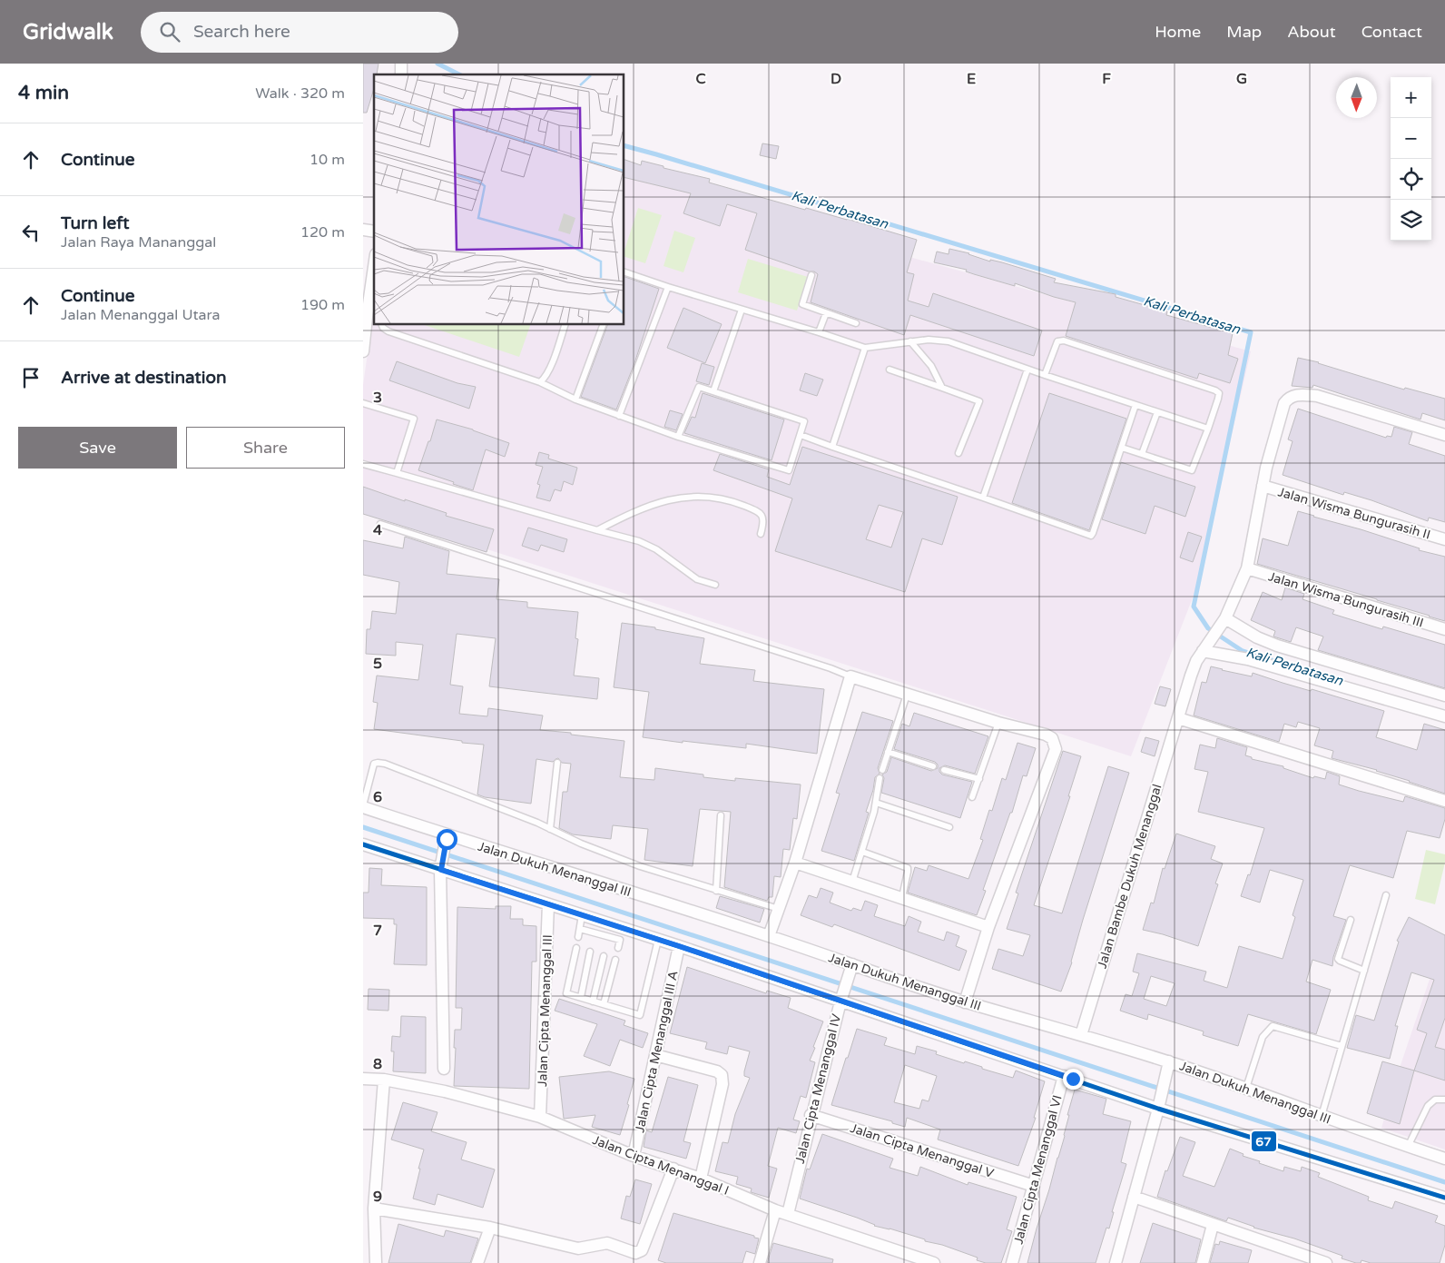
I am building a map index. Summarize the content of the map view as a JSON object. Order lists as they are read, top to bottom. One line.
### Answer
{"streets":{"street":["Jalan Wisma Bungurasih II","Jalan Wisma Bungurasih III","Jalan Dukuh Menanggal III","Jalan Bambe Dukuh Menanggal","Jalan Cipta Menanggal III","Jalan Cipta Menanggal III A","Jalan Cipta Menanggal IV","Jalan Cipta Menanggal V","Jalan Cipta Menanggal I","Jalan Cipta Menanggal VI"]},"crossings":[["Jalan Wisma Bungurasih II","Jalan Bambe Dukuh Menanggal"],["Jalan Wisma Bungurasih III","Jalan Bambe Dukuh Menanggal"],["Jalan Dukuh Menanggal III","Jalan Bambe Dukuh Menanggal"],["Jalan Dukuh Menanggal III","Jalan Cipta Menanggal IV"],["Jalan Cipta Menanggal III","Jalan Cipta Menanggal I"],["Jalan Cipta Menanggal III A","Jalan Cipta Menanggal I"],["Jalan Cipta Menanggal IV","Jalan Cipta Menanggal V"],["Jalan Cipta Menanggal IV","Jalan Cipta Menanggal I"],["Jalan Cipta Menanggal V","Jalan Cipta Menanggal VI"]],"water":["Kali Perbatasan"],"lines":["transit line 67"],"north":"bottom","page":{"header":"Gridwalk","search":"Search here","nav":["Home","Map","About","Contact"],"heading":["4 min","Walk · 320 m"],"map_buttons":["+","−"],"list":[["Continue","10 m"],["Turn left","Jalan Raya Mananggal","120 m"],["Continue","Jalan Menanggal Utara","190 m"],"Arrive at destination"],"buttons":["Save","Share"]},"grid":{"columns":["C","D","E","F","G"],"rows":["3","4","5","6","7","8","9"]}}
